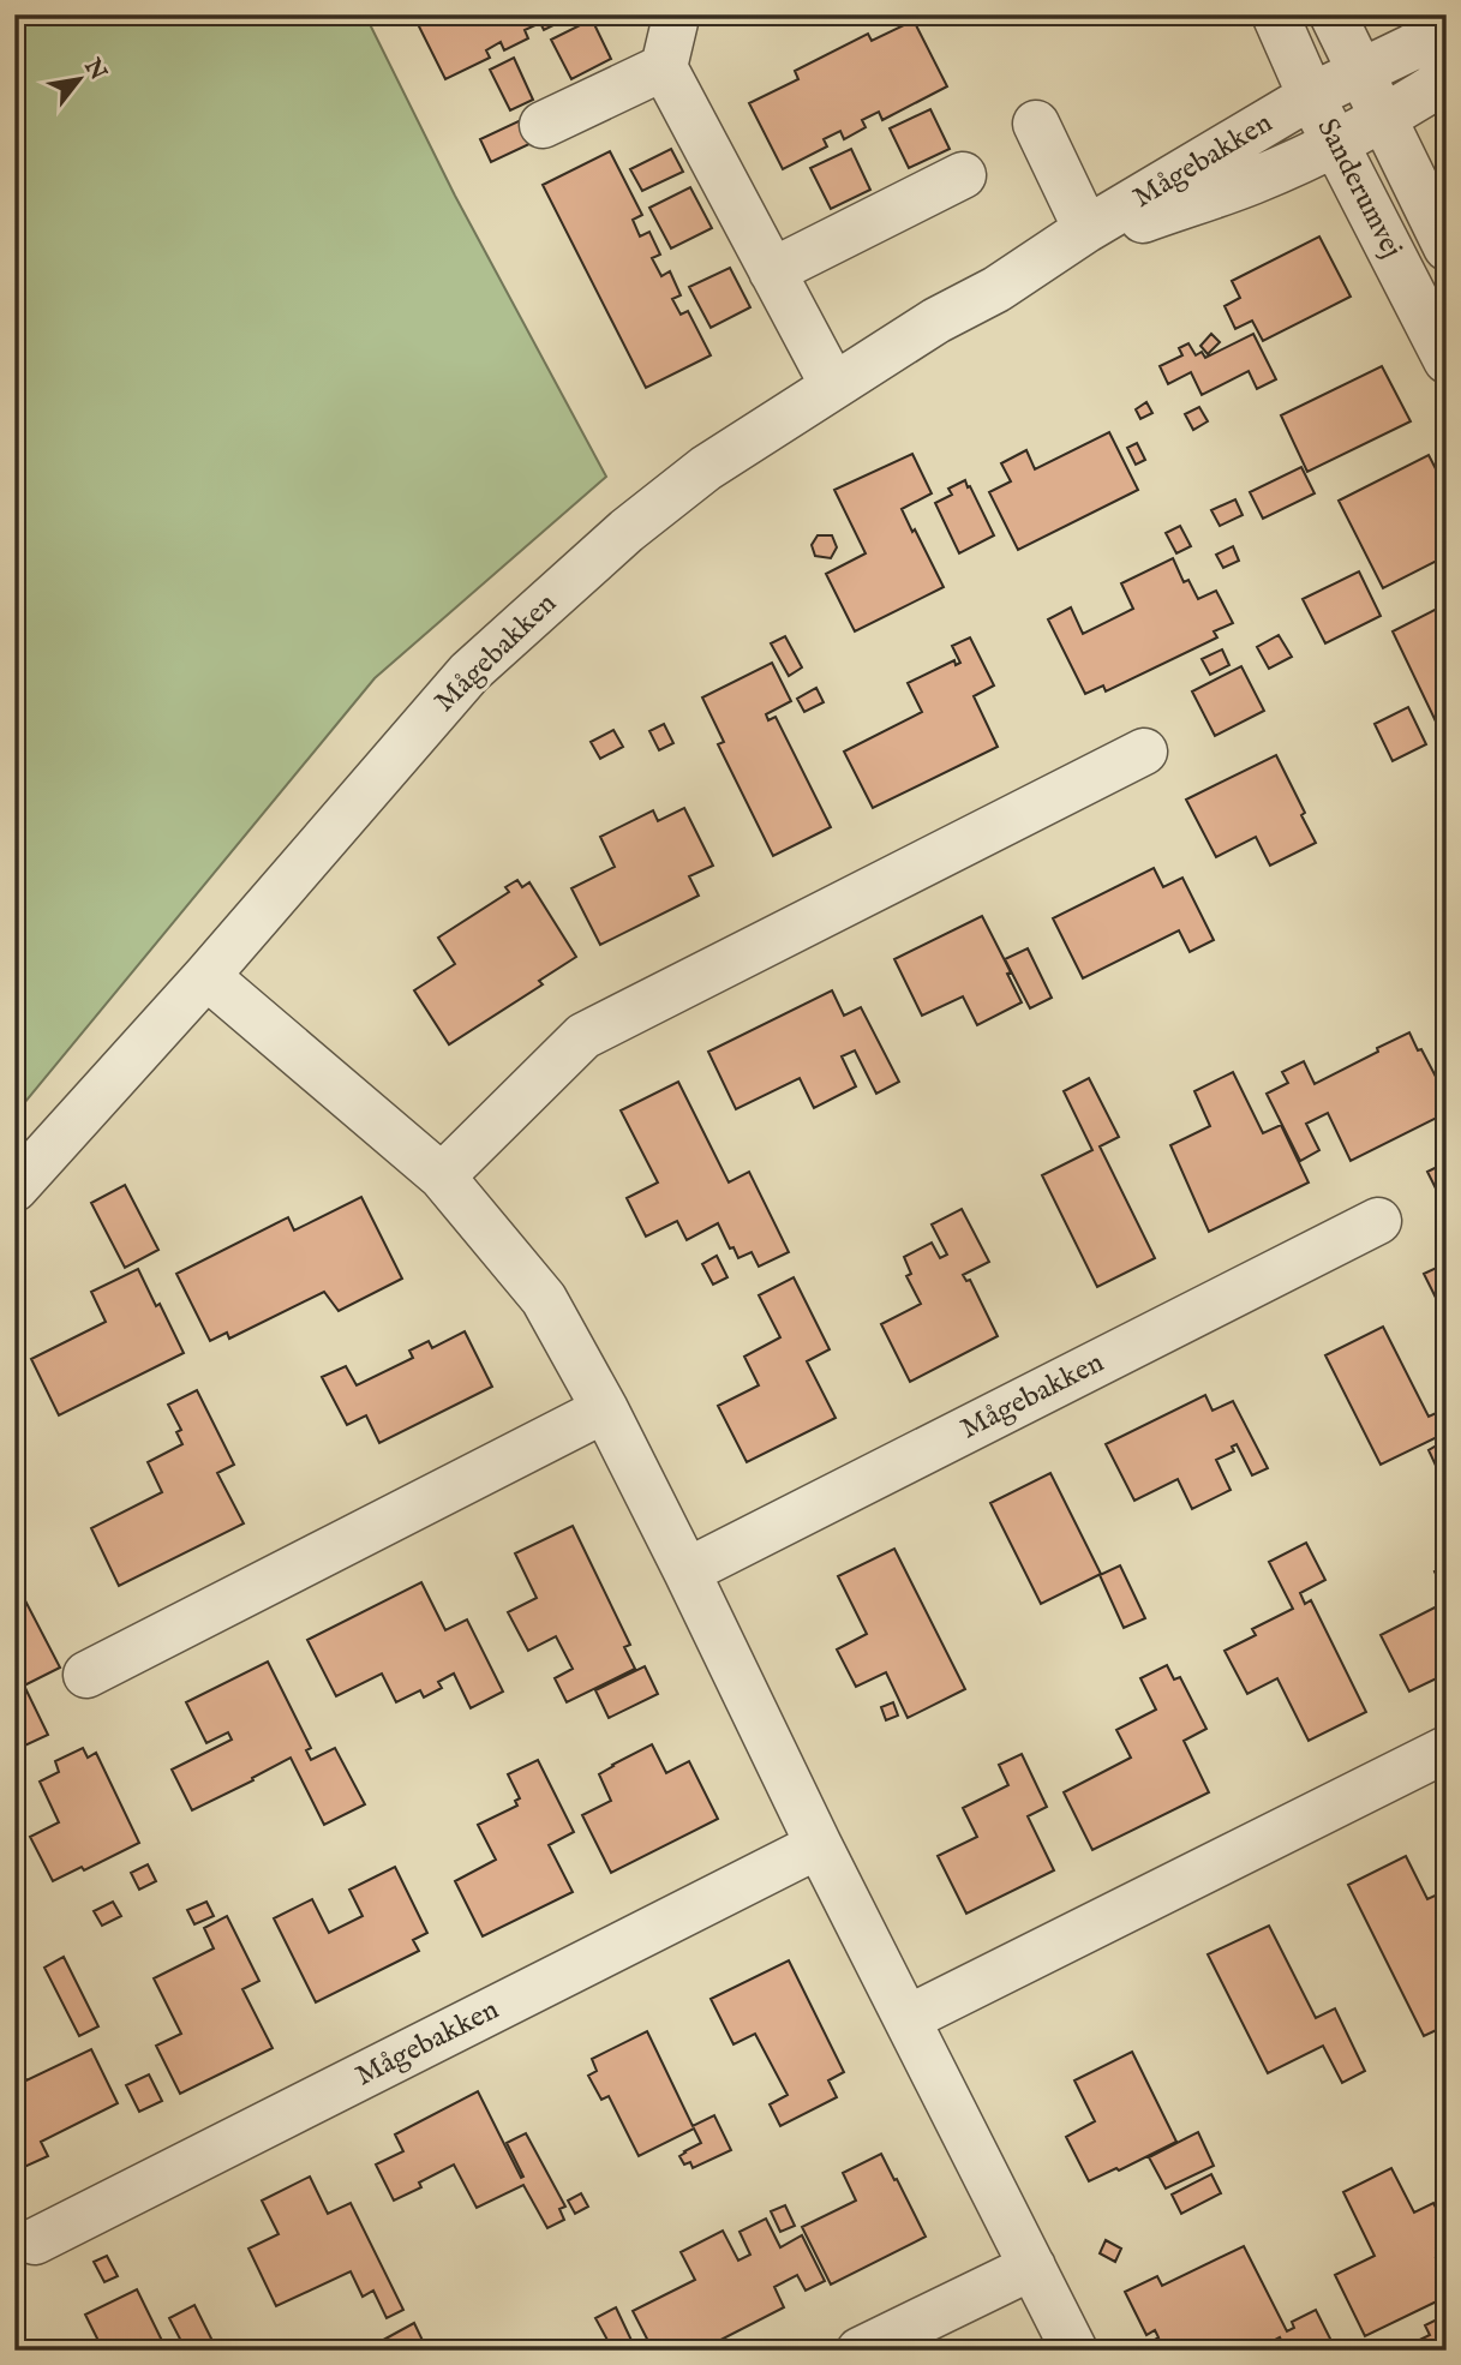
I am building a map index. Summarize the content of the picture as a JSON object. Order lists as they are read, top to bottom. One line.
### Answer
{"streets":{"street":["Mågebakken","Sanderumvej"]},"crossings":[["Mågebakken","Sanderumvej"]],"north":"top right"}
